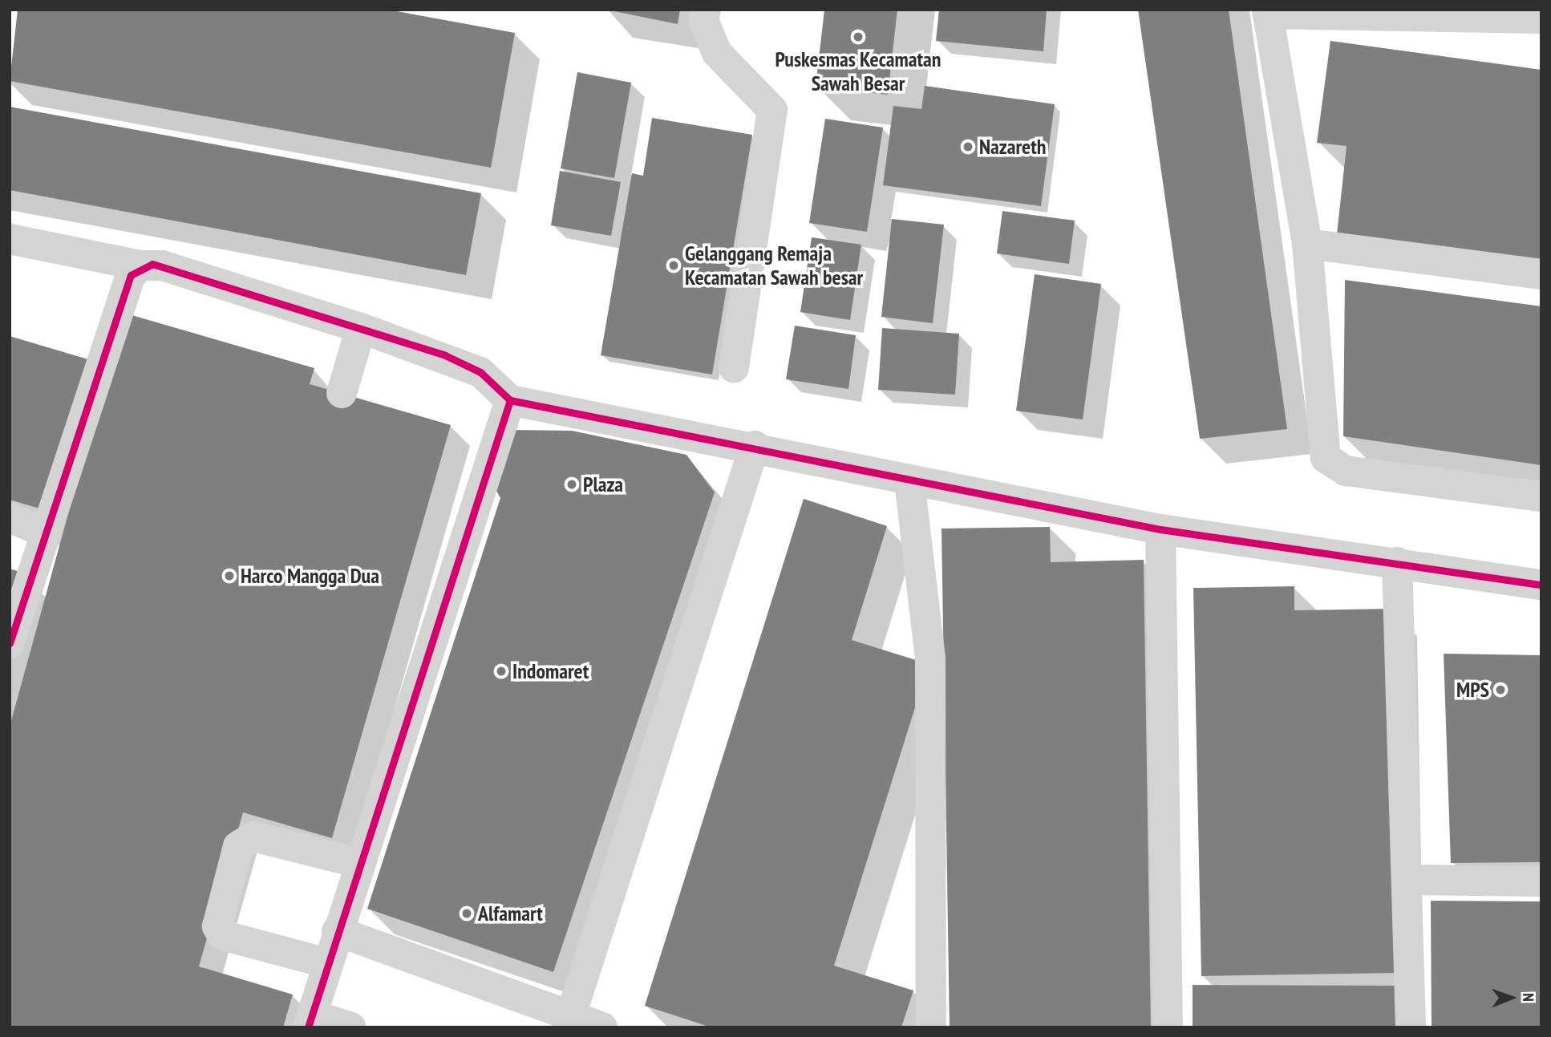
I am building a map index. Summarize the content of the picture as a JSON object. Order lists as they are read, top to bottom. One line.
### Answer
{"places":["Puskesmas Kecamatan Sawah Besar","Nazareth","Gelanggang Remaja Kecamatan Sawah besar","Plaza","Harco Mangga Dua","Indomaret","MPS","Alfamart"],"north":"right"}
